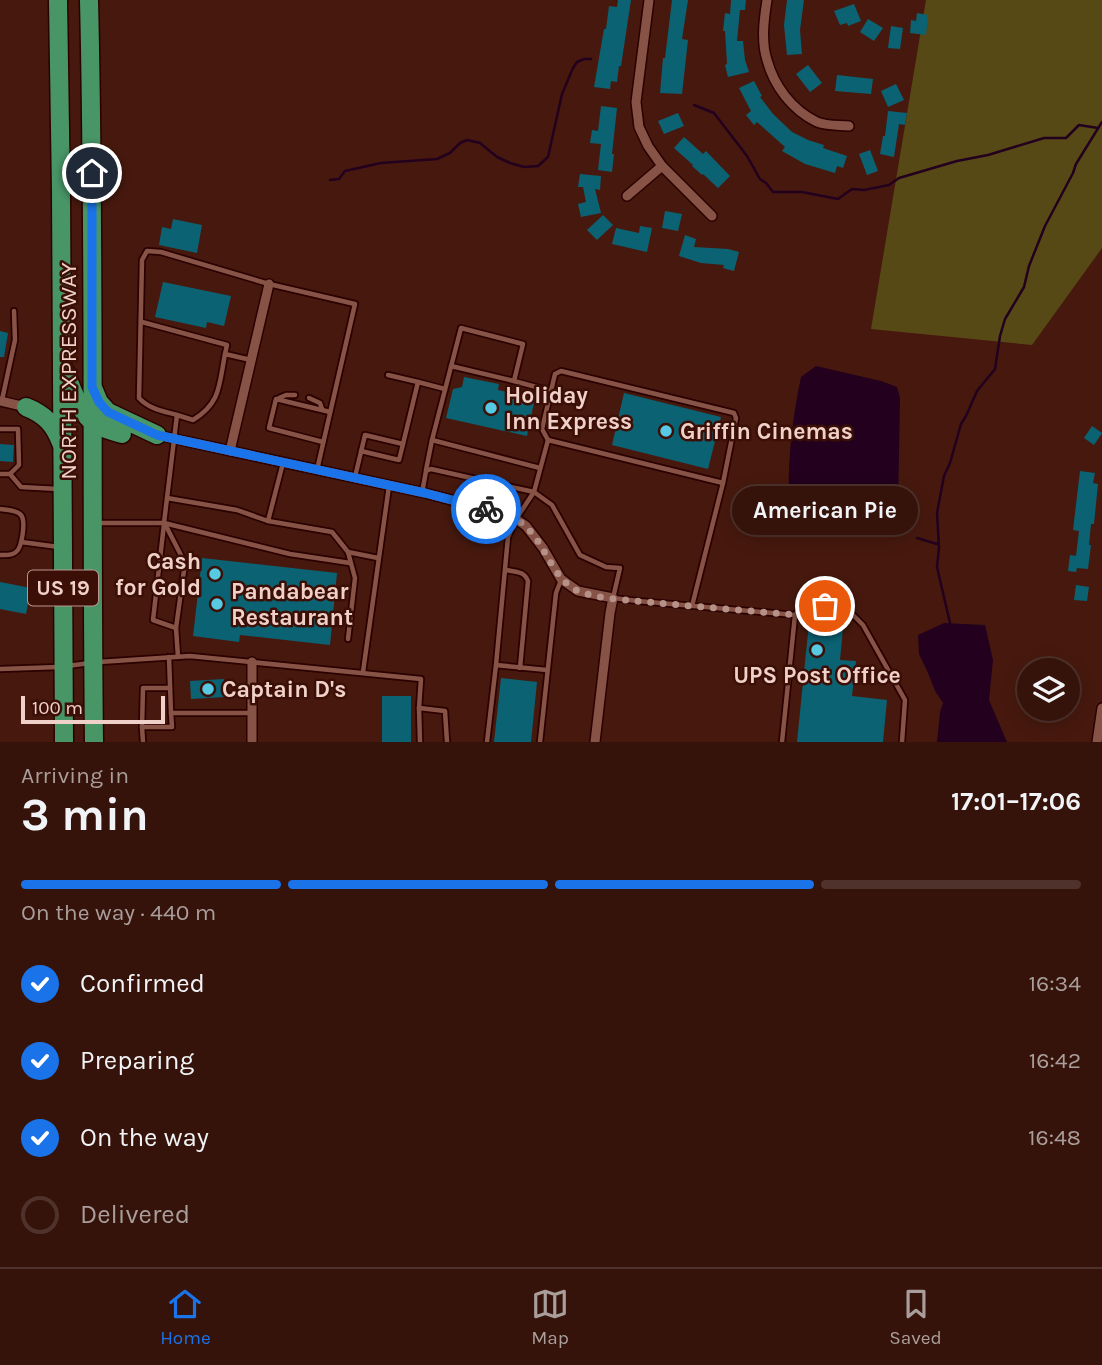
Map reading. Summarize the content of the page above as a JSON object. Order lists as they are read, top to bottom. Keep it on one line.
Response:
{"streets":{"highway":["NORTH EXPRESSWAY","US 19"]},"places":["Holiday Inn Express","Griffin Cinemas","Cash for Gold","Pandabear Restaurant","American Pie","UPS Post Office","Captain D's"],"scale_bar":"100 m","page":{"bubble":"American Pie","scale":"100 m","heading":["3 min","Arriving in","17:01–17:06"],"bar":"On the way · 440 m","list":[["Confirmed","16:34"],["Preparing","16:42"],["On the way","16:48"],"Delivered"],"tabs":["Home","Map","Saved"]}}
